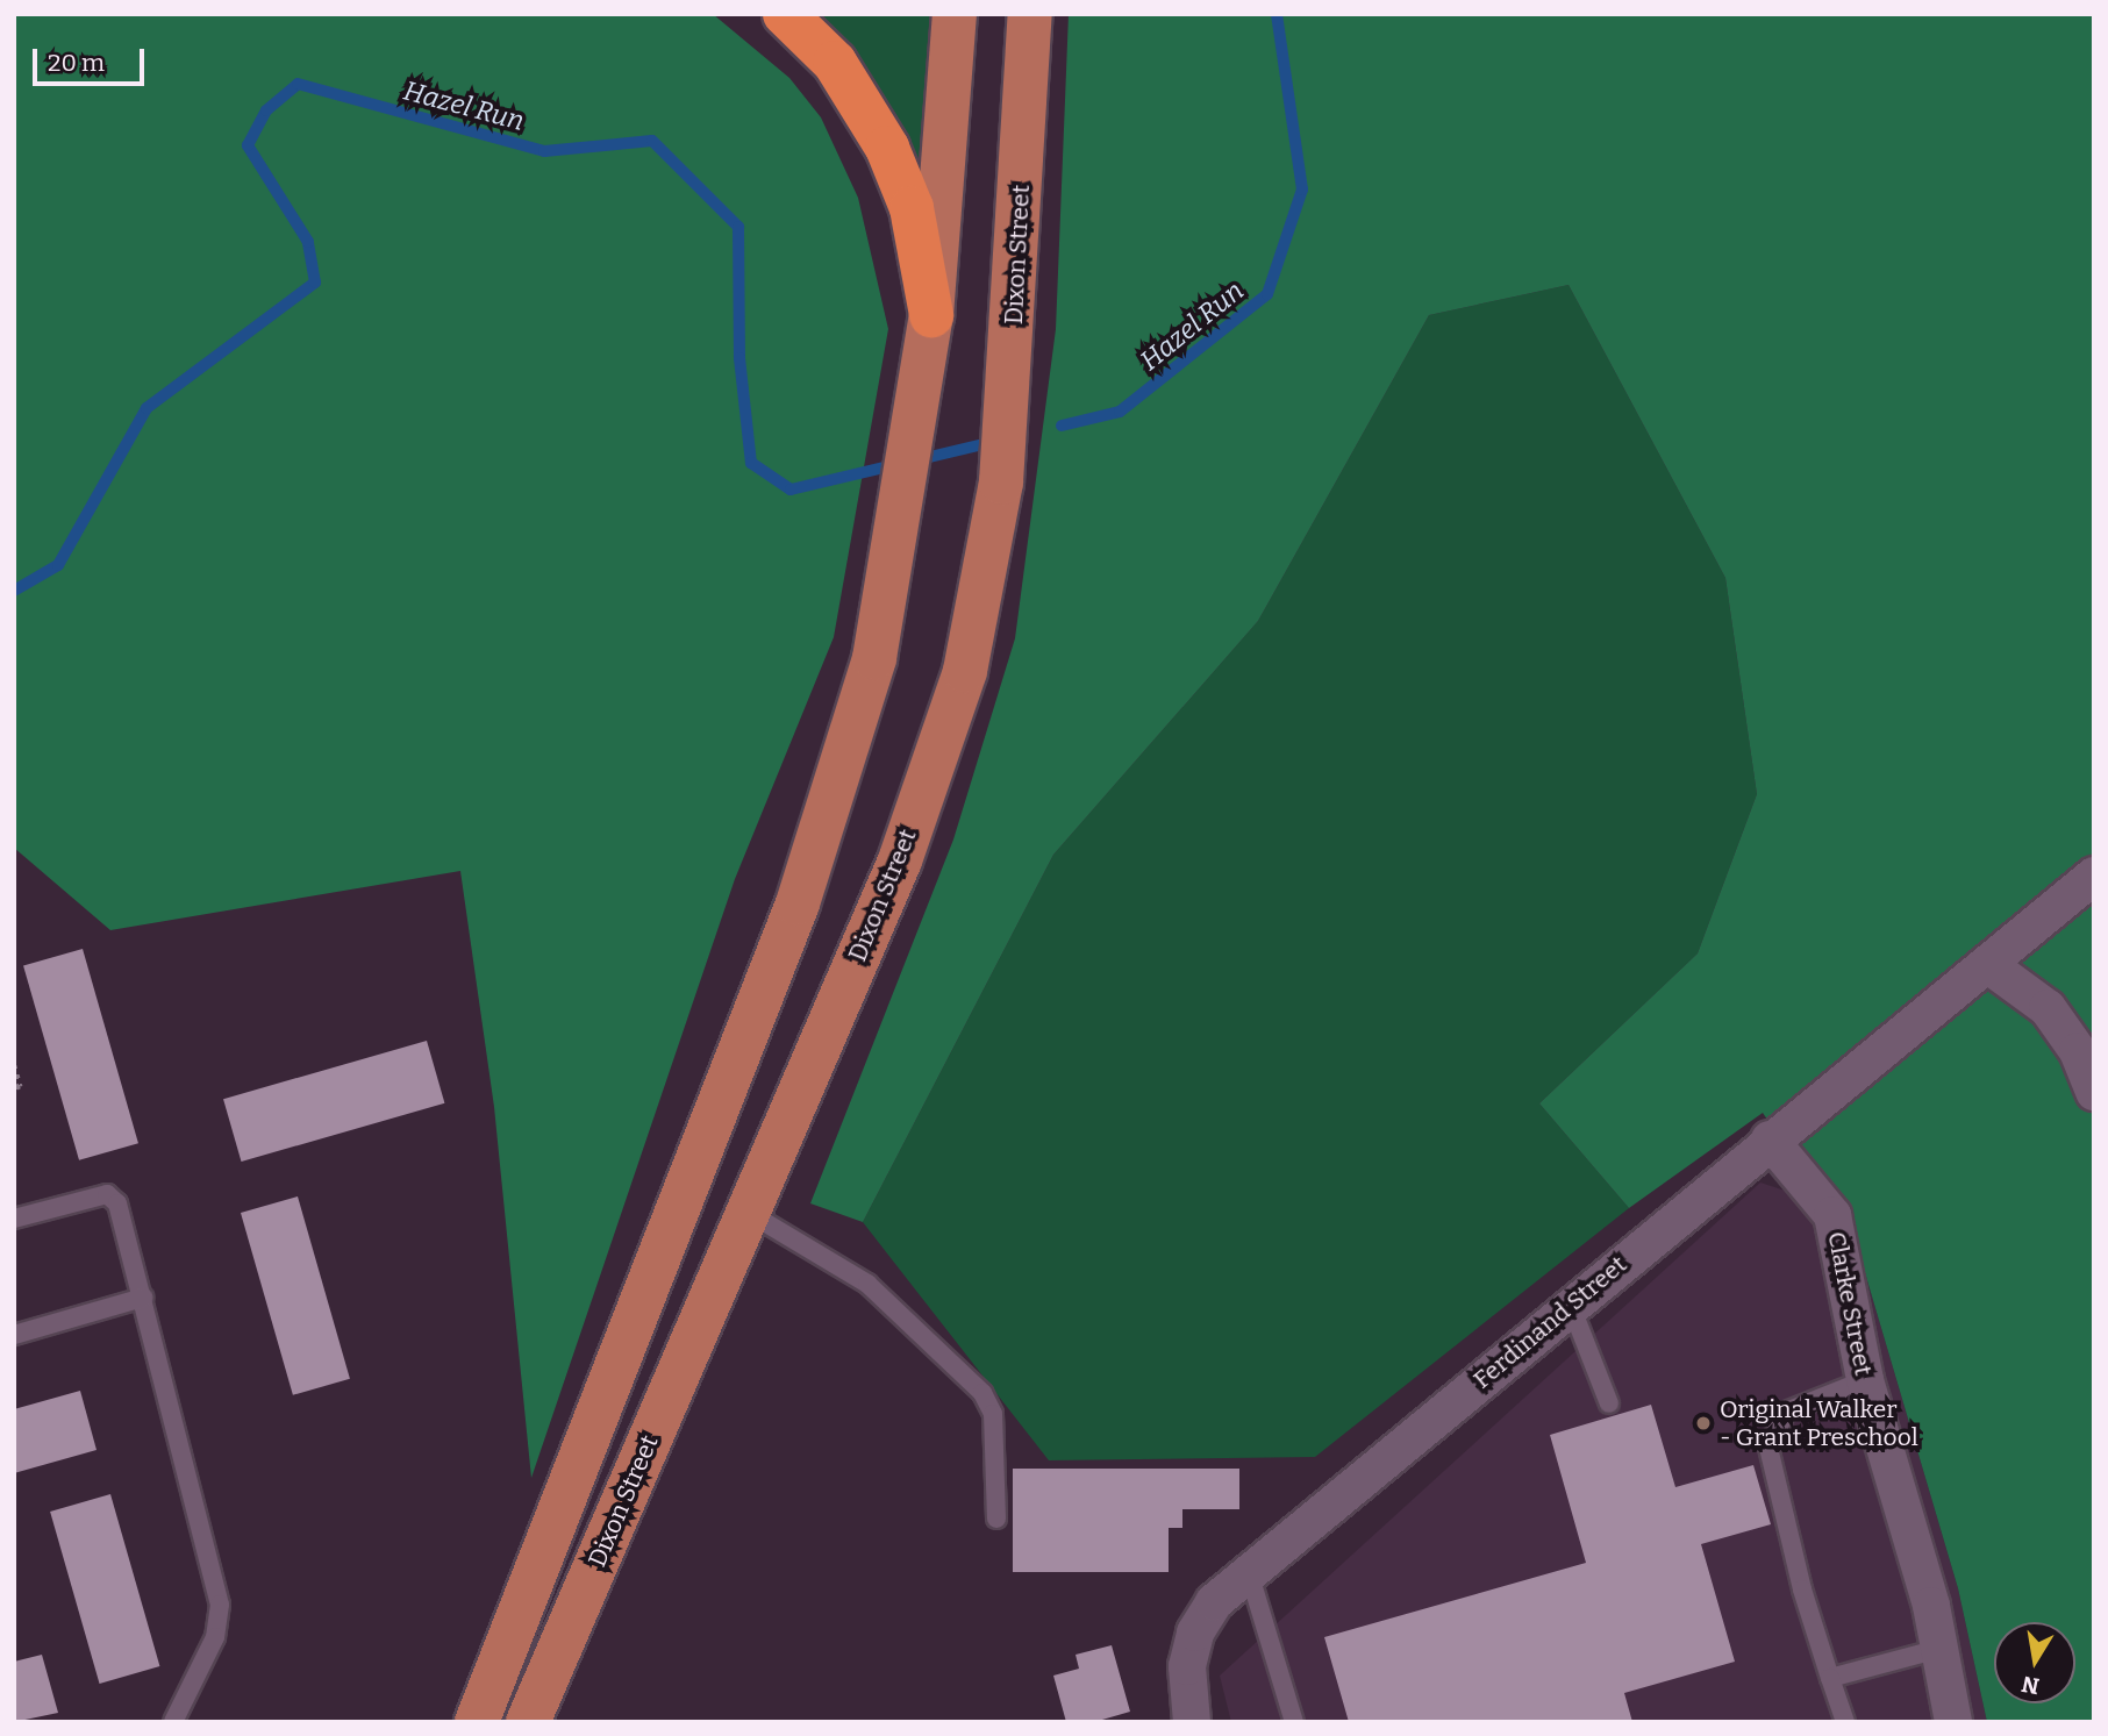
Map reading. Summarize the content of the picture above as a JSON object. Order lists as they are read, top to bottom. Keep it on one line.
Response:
{"streets":{"main road":["Dixon Street"],"street":["Clarke Street","Ferdinand Street"]},"crossings":[["Clarke Street","Ferdinand Street"]],"water":["Hazel Run"],"places":["Original Walker - Grant Preschool"],"scale_bar":"20 m","north":"bottom"}
